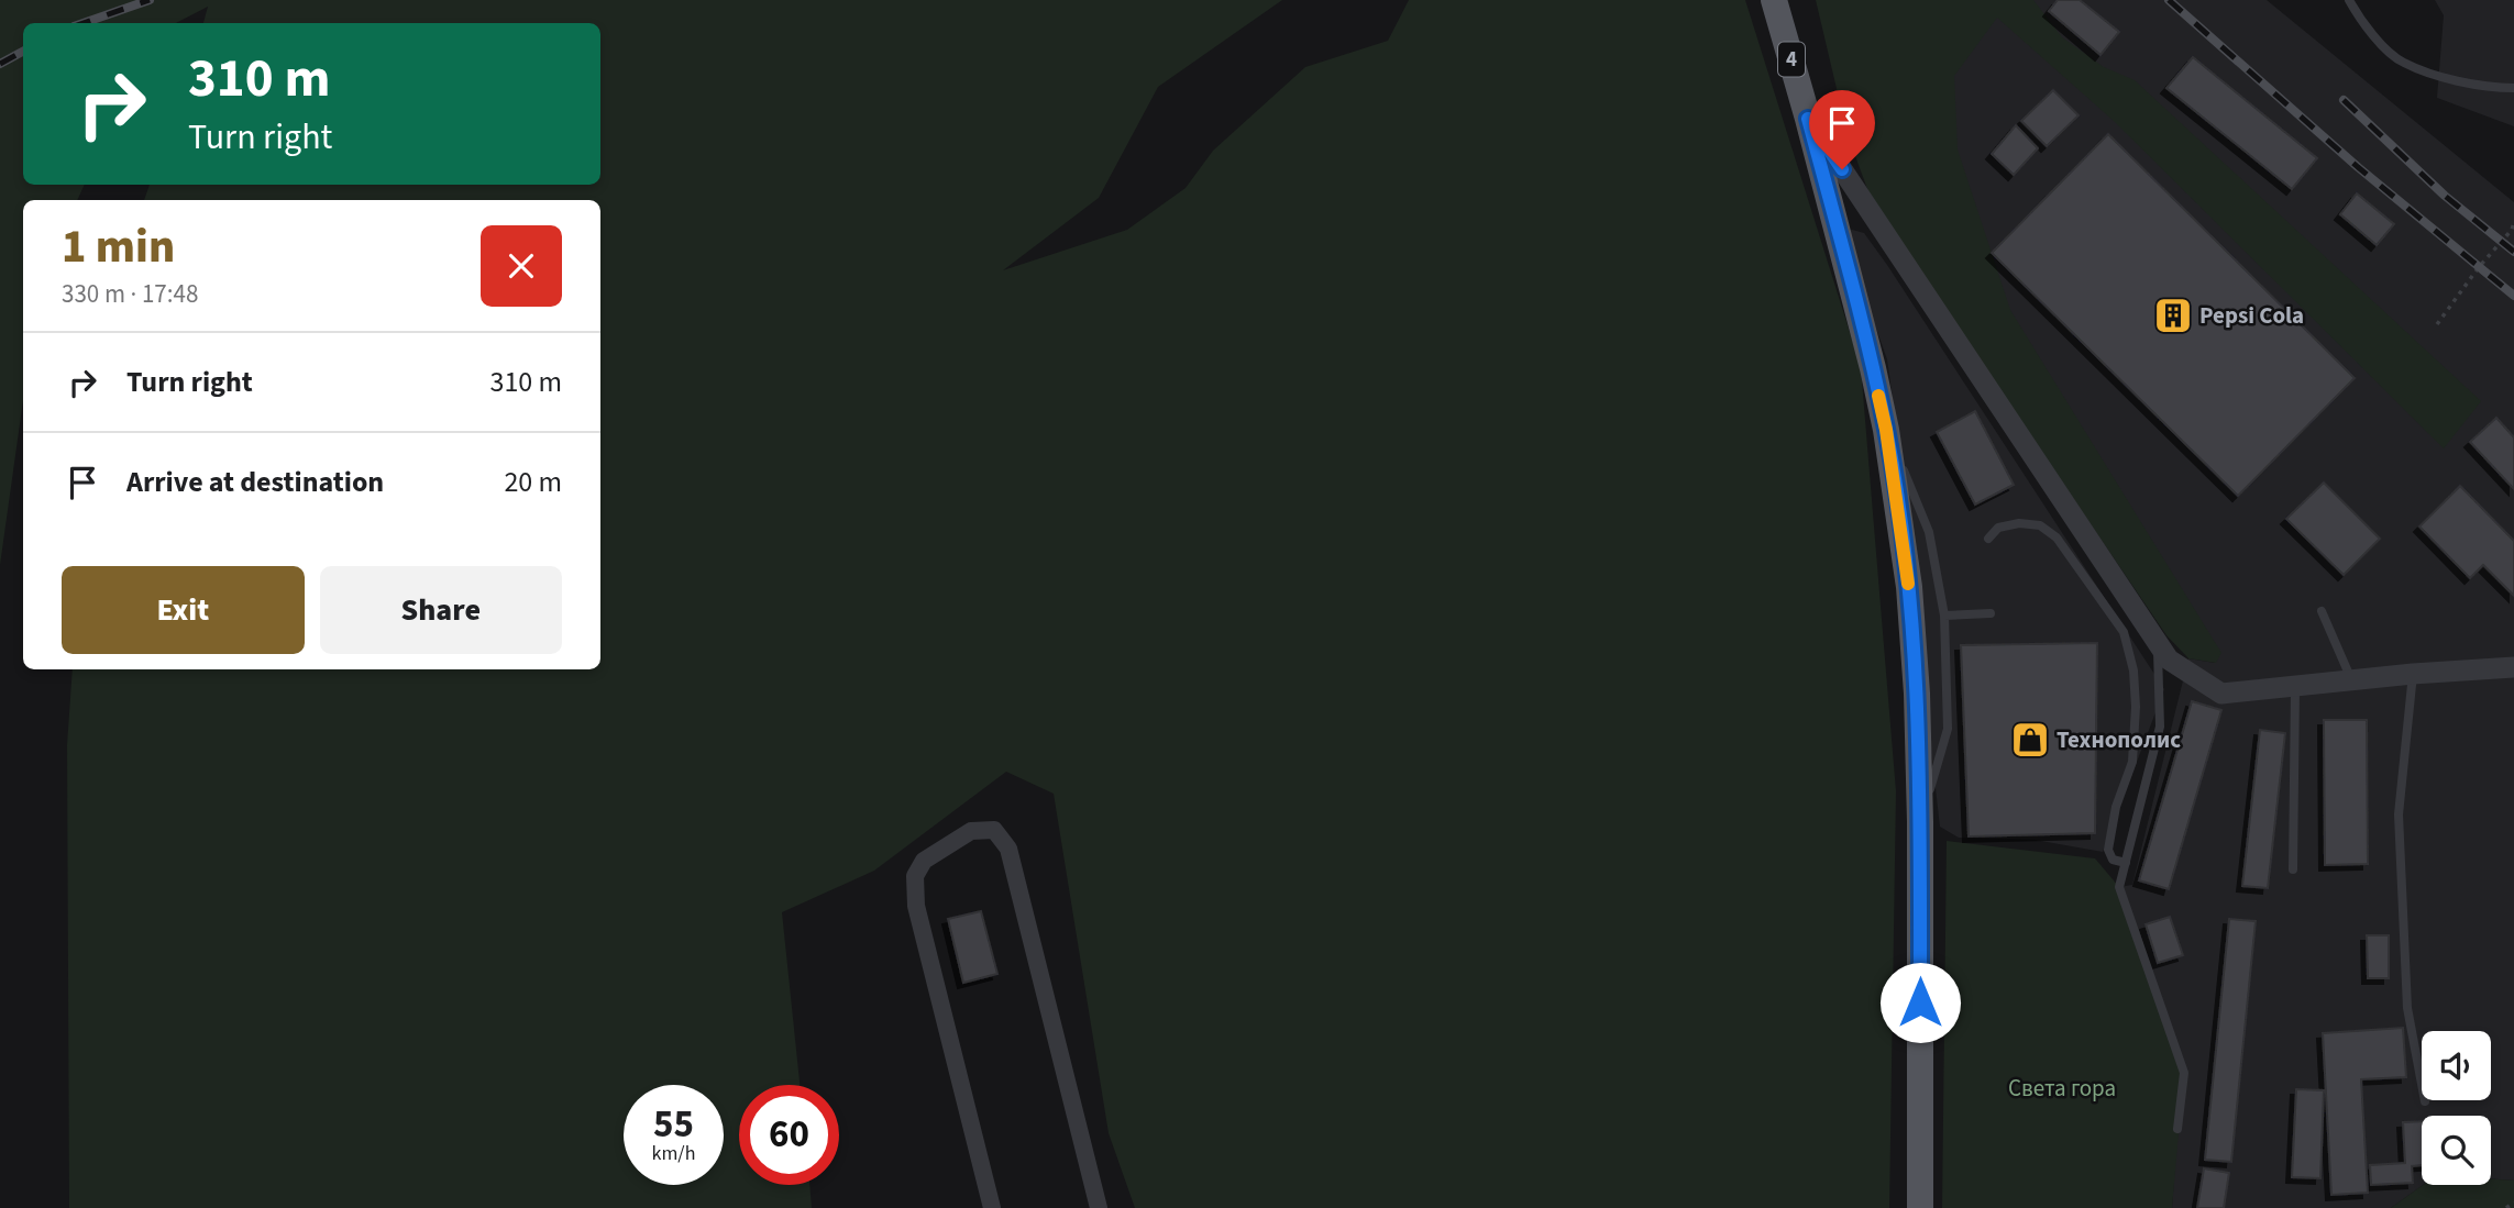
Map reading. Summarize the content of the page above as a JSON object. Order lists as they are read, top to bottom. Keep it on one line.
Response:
{"streets":{"main road":["4"]},"parks":["Света гора"],"places":{"building":["Pepsi Cola"],"shop":["Технополис"]},"page":{"turn":["310 m","Turn right"],"heading":["1 min","330 m · 17:48"],"list":[{"name":"Turn right","value":"310 m"},{"name":"Arrive at destination","value":"20 m"}],"buttons":["Exit","Share"],"speed":"55 km/h","limit":"60"}}
